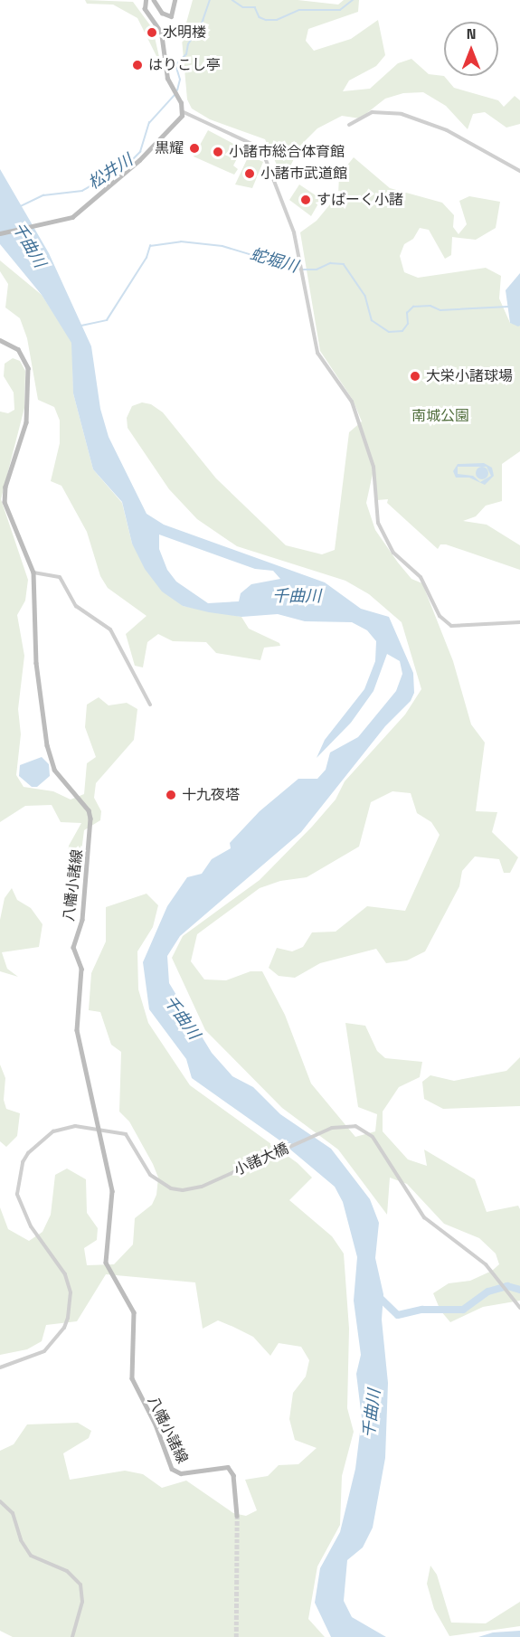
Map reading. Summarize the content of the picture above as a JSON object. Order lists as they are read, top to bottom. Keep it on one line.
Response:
{"streets":{"main road":["八幡小諸線"],"street":["小諸大橋"]},"crossings":[["八幡小諸線","小諸大橋"]],"water":["松井川","千曲川","蛇堀川"],"parks":["南城公園"],"places":["水明楼","はりこし亭","黒耀","小諸市総合体育館","小諸市武道館","すぱーく小諸","大栄小諸球場","十九夜塔"],"north":"top"}
